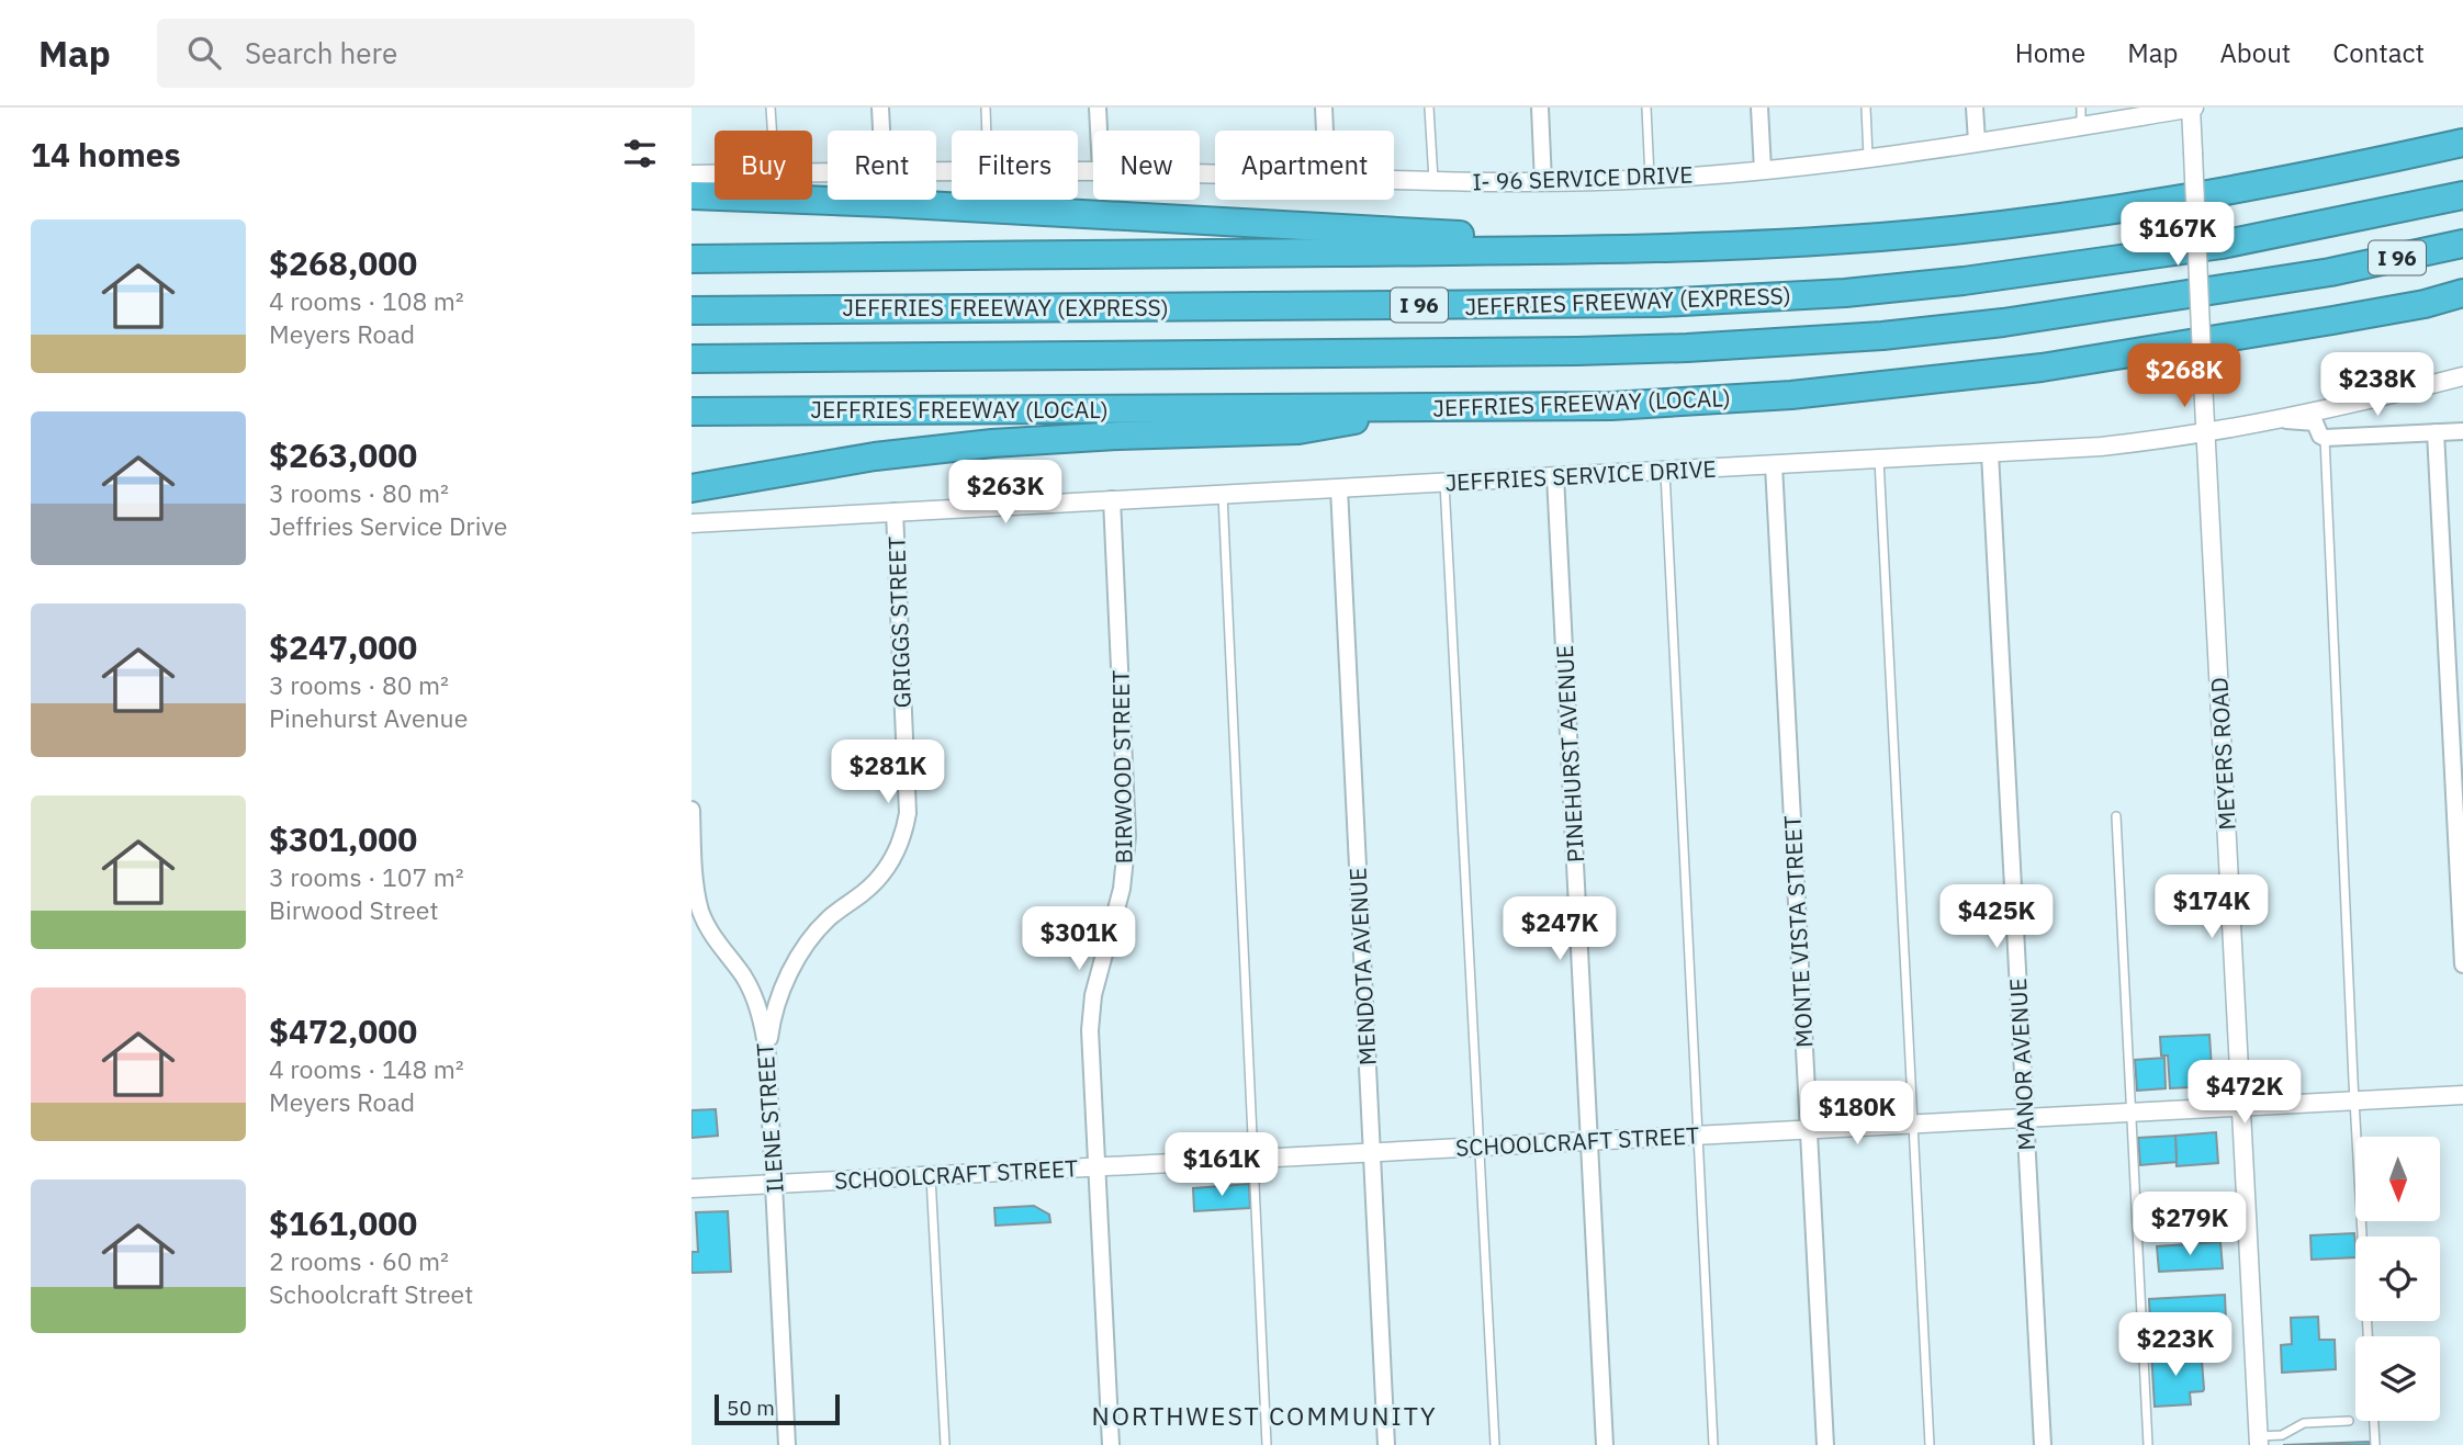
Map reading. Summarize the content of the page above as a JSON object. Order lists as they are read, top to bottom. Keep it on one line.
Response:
{"streets":{"highway":["I 96","JEFFRIES FREEWAY (EXPRESS)","JEFFRIES FREEWAY (LOCAL)"],"street":["I- 96 SERVICE DRIVE","JEFFRIES SERVICE DRIVE","GRIGGS STREET","PINEHURST AVENUE","MEYERS ROAD","BIRWOOD STREET","MONTE VISTA STREET","MENDOTA AVENUE","MANOR AVENUE","ILENE STREET","SCHOOLCRAFT STREET"]},"crossings":[["I- 96 SERVICE DRIVE","MEYERS ROAD"],["JEFFRIES SERVICE DRIVE","GRIGGS STREET"],["JEFFRIES SERVICE DRIVE","PINEHURST AVENUE"],["JEFFRIES SERVICE DRIVE","MEYERS ROAD"],["JEFFRIES SERVICE DRIVE","BIRWOOD STREET"],["JEFFRIES SERVICE DRIVE","MONTE VISTA STREET"],["JEFFRIES SERVICE DRIVE","MENDOTA AVENUE"],["JEFFRIES SERVICE DRIVE","MANOR AVENUE"],["GRIGGS STREET","ILENE STREET"],["PINEHURST AVENUE","SCHOOLCRAFT STREET"],["MEYERS ROAD","SCHOOLCRAFT STREET"],["BIRWOOD STREET","SCHOOLCRAFT STREET"],["MONTE VISTA STREET","SCHOOLCRAFT STREET"],["MENDOTA AVENUE","SCHOOLCRAFT STREET"],["MANOR AVENUE","SCHOOLCRAFT STREET"],["ILENE STREET","SCHOOLCRAFT STREET"]],"districts":["NORTHWEST COMMUNITY"],"scale_bar":"50 m","north":"bottom","page":{"header":"Map","search":"Search here","nav":["Home","Map","About","Contact"],"heading":"14 homes","chip":["Buy","Rent","Filters","New","Apartment"],"list":[{"name":"$268,000","note":"4 rooms · 108 m² · Meyers Road"},{"name":"$263,000","note":"3 rooms · 80 m² · Jeffries Service Drive"},{"name":"$247,000","note":"3 rooms · 80 m² · Pinehurst Avenue"},{"name":"$301,000","note":"3 rooms · 107 m² · Birwood Street"},{"name":"$472,000","note":"4 rooms · 148 m² · Meyers Road"},{"name":"$161,000","note":"2 rooms · 60 m² · Schoolcraft Street"}],"price":["$167K","$268K","$238K","$263K","$281K","$174K","$425K","$247K","$301K","$472K","$180K","$161K","$279K","$223K"],"scale":"50 m"}}
